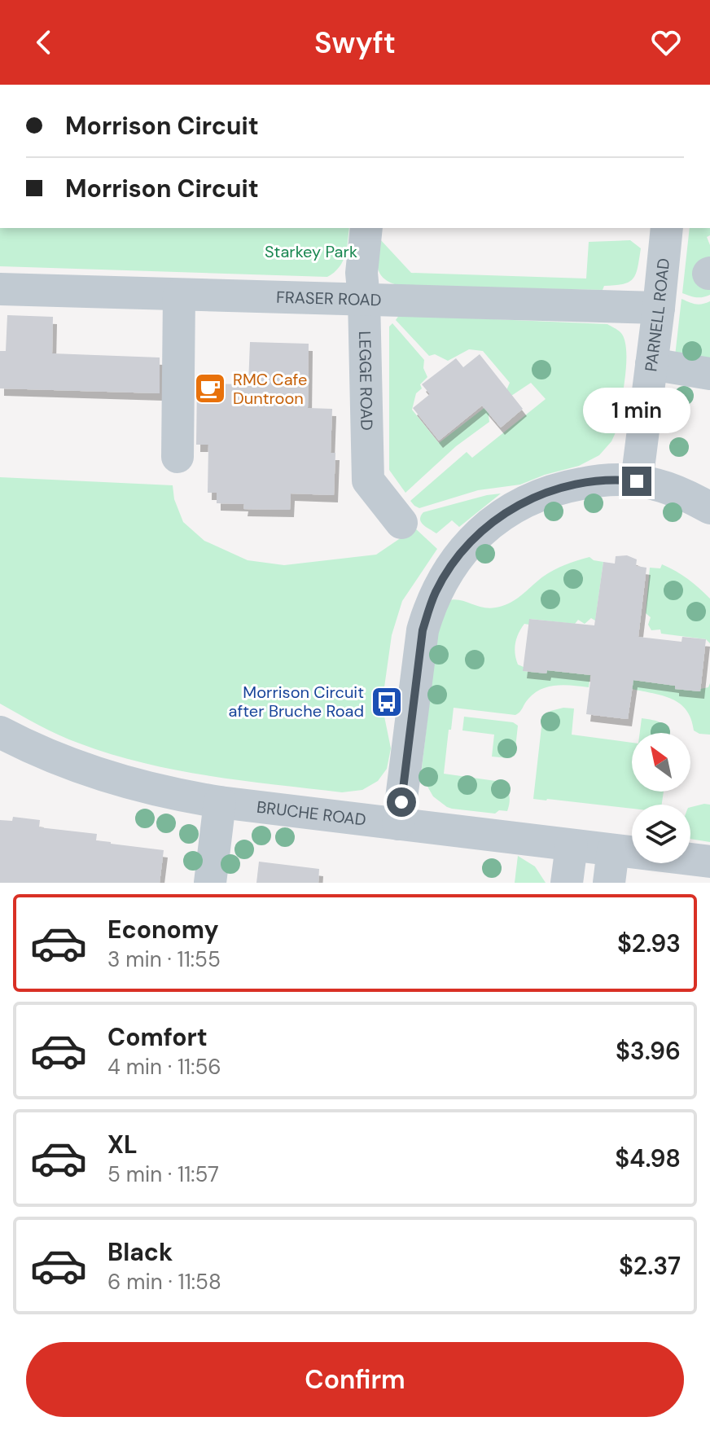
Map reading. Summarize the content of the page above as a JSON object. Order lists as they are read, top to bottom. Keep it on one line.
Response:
{"streets":{"street":["FRASER ROAD","PARNELL ROAD","LEGGE ROAD","BRUCHE ROAD"]},"crossings":[["FRASER ROAD","PARNELL ROAD"],["FRASER ROAD","LEGGE ROAD"]],"parks":["Starkey Park"],"places":{"cafe":["RMC Cafe Duntroon"],"bus stop":["Morrison Circuit after Bruche Road"]},"north":"top left","page":{"header":"Swyft","banner":["Morrison Circuit","Morrison Circuit"],"bubble":"1 min","list":[{"name":"Economy","note":"3 min · 11:55","value":"$2.93"},{"name":"Comfort","note":"4 min · 11:56","value":"$3.96"},{"name":"XL","note":"5 min · 11:57","value":"$4.98"},{"name":"Black","note":"6 min · 11:58","value":"$2.37"}],"buttons":"Confirm"}}
